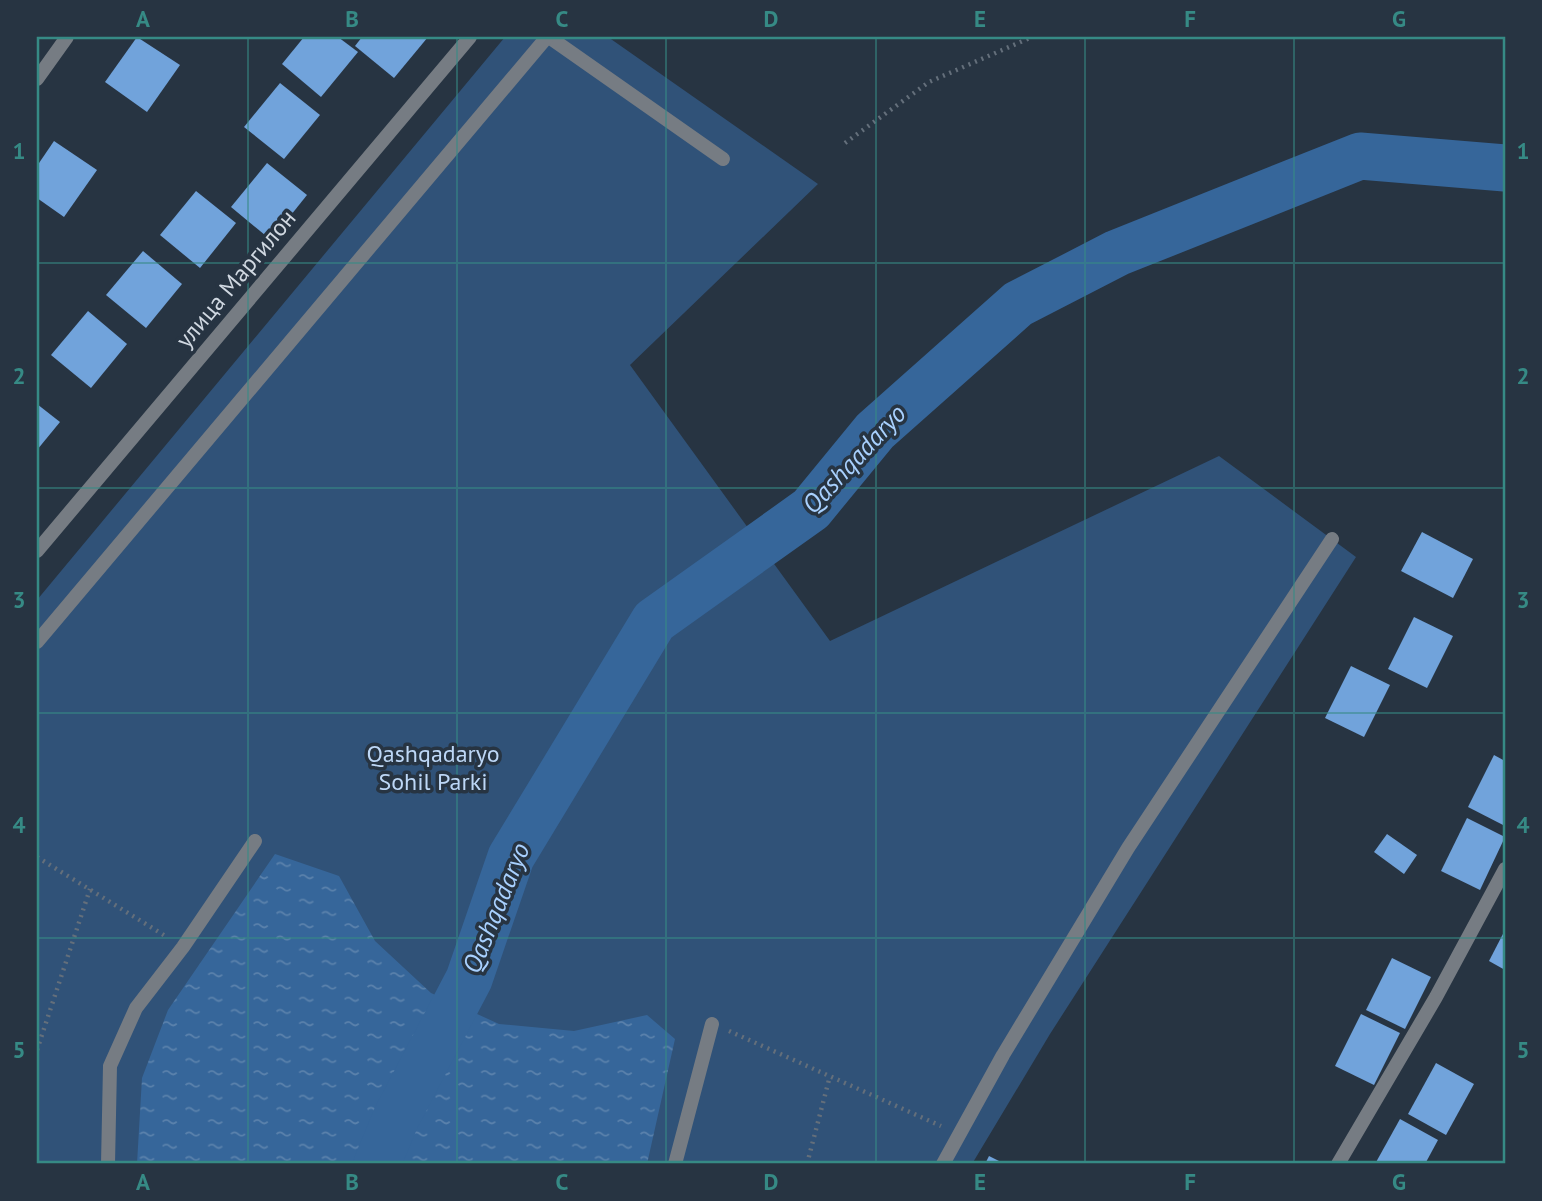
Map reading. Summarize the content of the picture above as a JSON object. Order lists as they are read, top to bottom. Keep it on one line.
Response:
{"streets":{"street":["улица Маргилон"]},"water":["Qashqadaryo"],"parks":["Qashqadaryo Sohil Parki"],"grid":{"columns":["A","B","C","D","E","F","G"],"rows":["1","2","3","4","5"]}}
